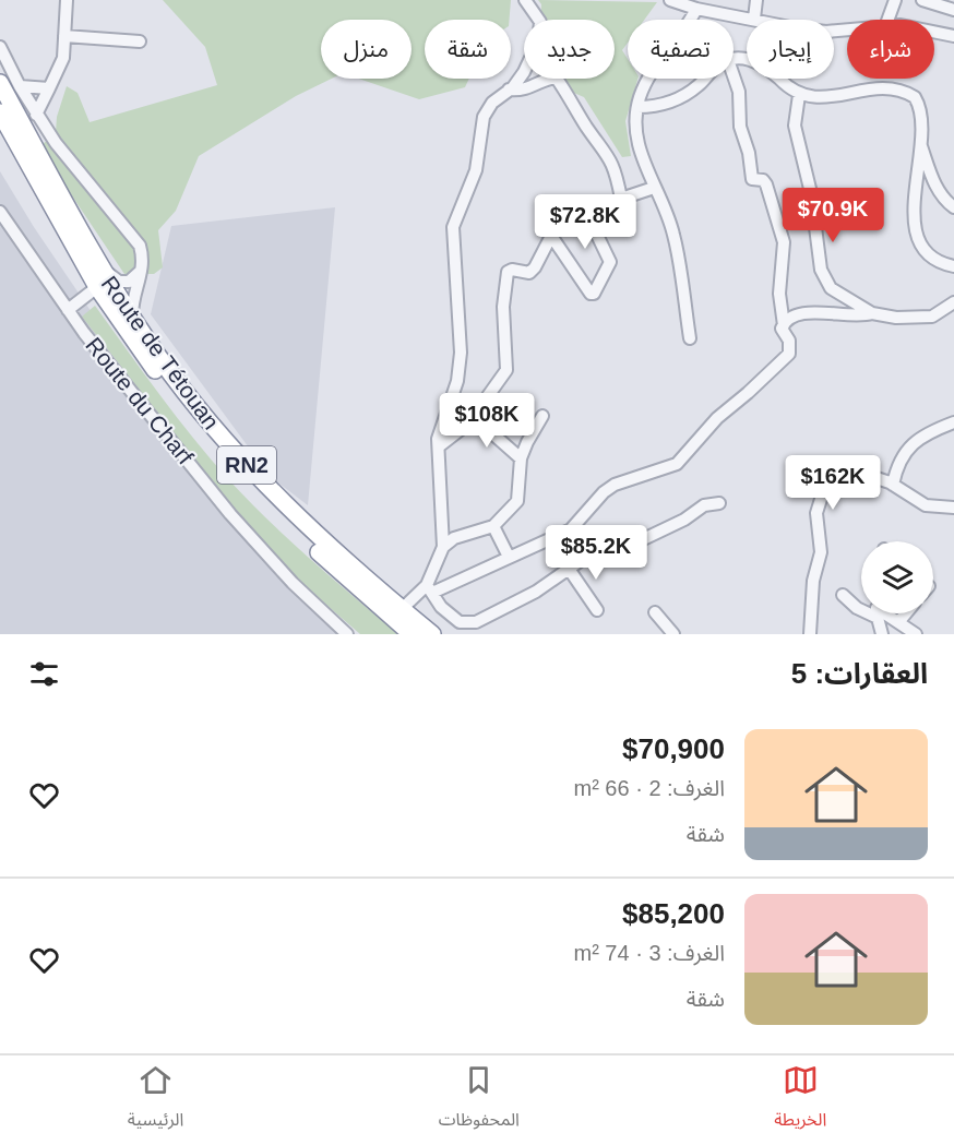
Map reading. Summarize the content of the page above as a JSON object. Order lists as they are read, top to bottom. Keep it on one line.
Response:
{"streets":{"highway":["Route de Tétouan","RN2"],"street":["Route du Charf"]},"page":{"chip":["شراء","إيجار","تصفية","جديد","شقة","منزل"],"price":["$70.9K","$72.8K","$108K","$162K","$85.2K"],"heading":"العقارات: 5","list":[{"name":"$70,900","note":"الغرف: 2 · 66 m² · شقة"},{"name":"$85,200","note":"الغرف: 3 · 74 m² · شقة"}],"tabs":["الخريطة","المحفوظات","الرئيسية"]}}
